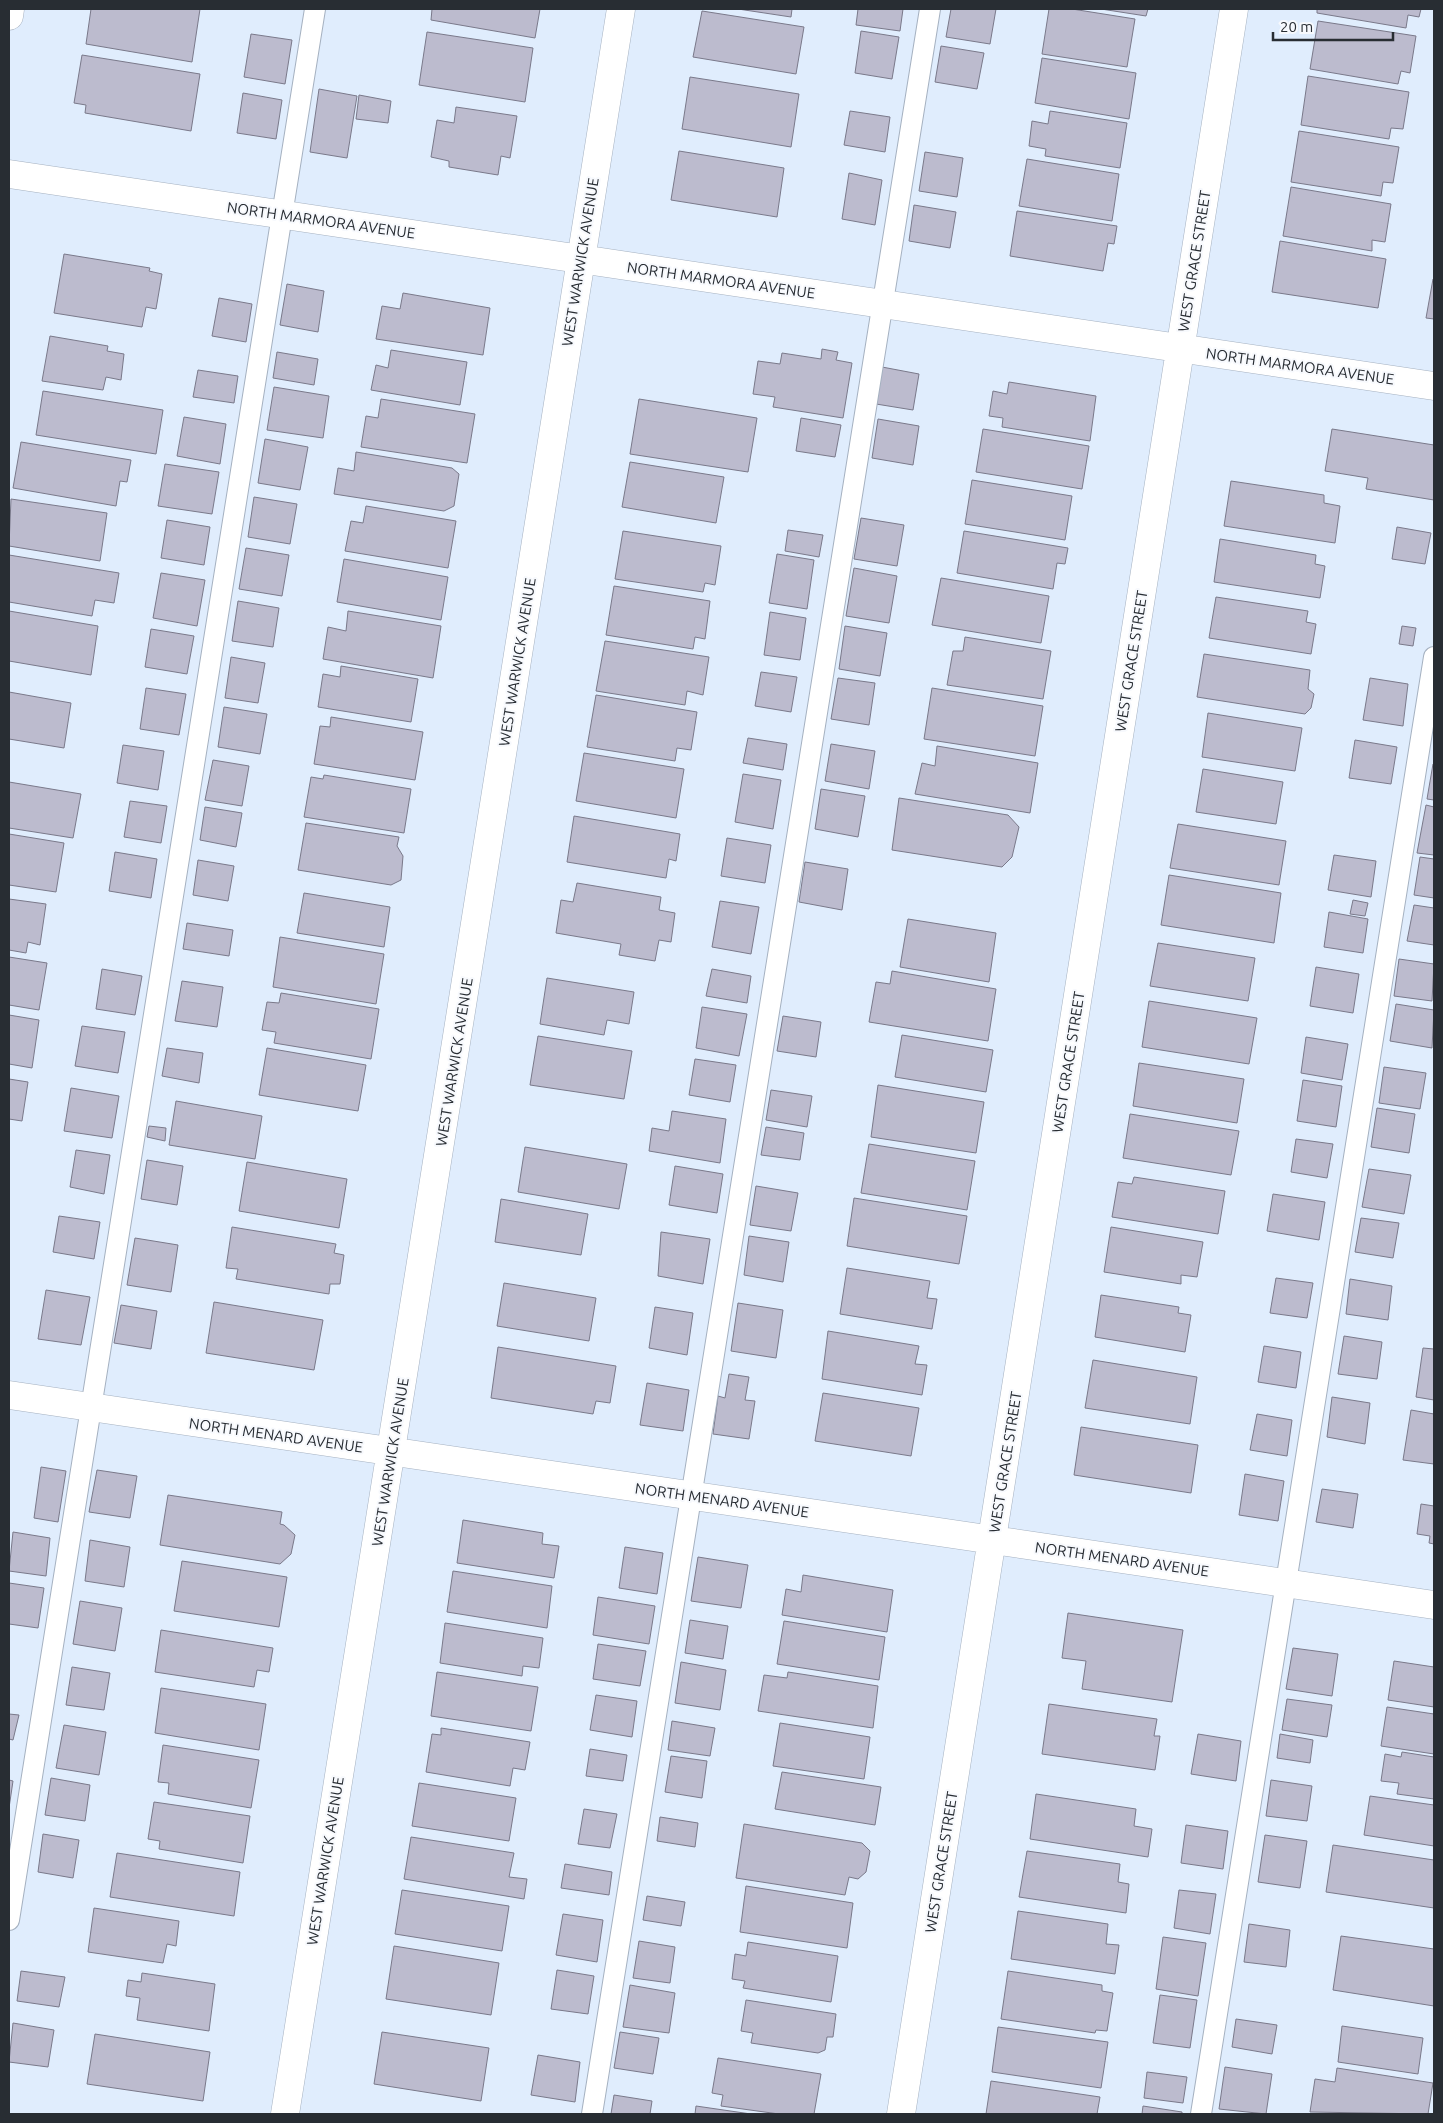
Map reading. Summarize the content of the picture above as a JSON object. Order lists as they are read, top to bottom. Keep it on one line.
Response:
{"streets":{"street":["NORTH MARMORA AVENUE","WEST GRACE STREET","WEST WARWICK AVENUE","NORTH MENARD AVENUE"]},"crossings":[["NORTH MARMORA AVENUE","WEST GRACE STREET"],["NORTH MARMORA AVENUE","WEST WARWICK AVENUE"],["WEST GRACE STREET","NORTH MENARD AVENUE"],["WEST WARWICK AVENUE","NORTH MENARD AVENUE"]],"scale_bar":"20 m"}
